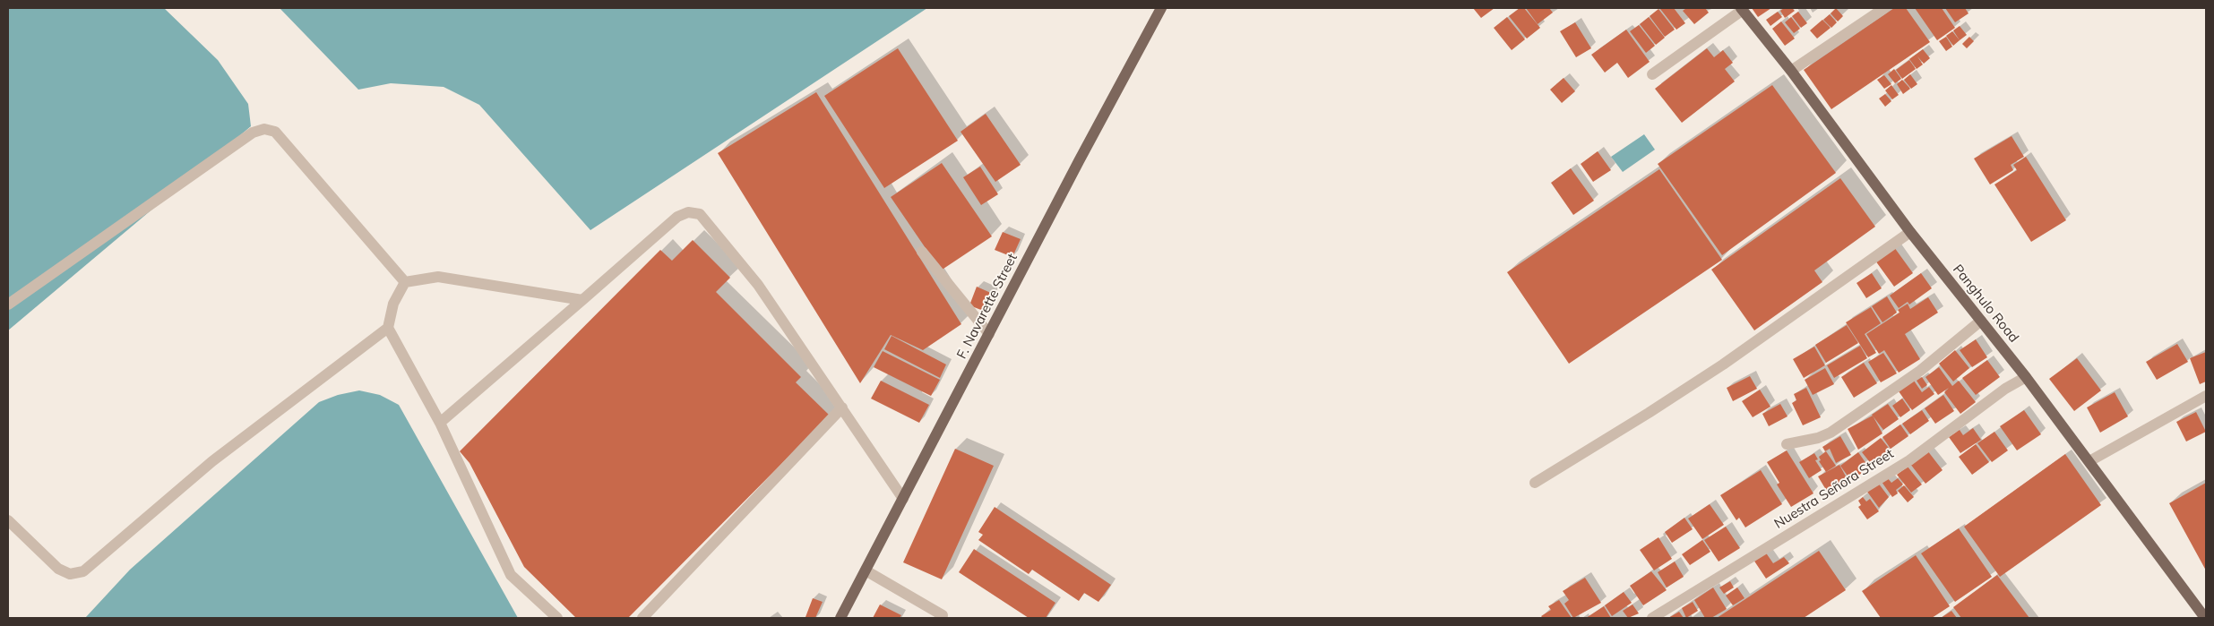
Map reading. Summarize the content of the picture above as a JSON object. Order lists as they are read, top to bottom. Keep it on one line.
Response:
{"streets":{"main road":["Panghulo Road","F. Navarette Street"],"street":["Nuestra Señora Street"]},"crossings":[["Panghulo Road","Nuestra Señora Street"]]}
